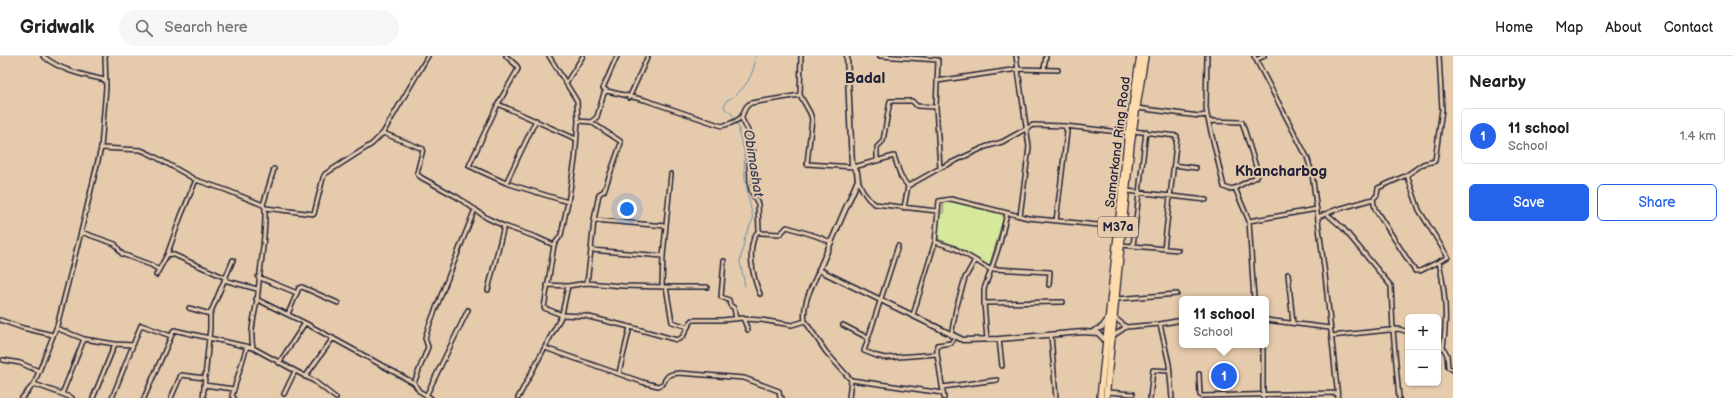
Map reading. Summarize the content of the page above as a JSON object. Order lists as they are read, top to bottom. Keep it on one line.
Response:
{"streets":{"highway":["Samarkand Ring Road","M37a"]},"districts":["Badal","Khancharbog"],"water":["Obimashat"],"page":{"header":"Gridwalk","search":"Search here","nav":["Home","Map","About","Contact"],"heading":"Nearby","list":[{"mark":"1","name":"11 school","note":"School","value":"1.4 km"}],"buttons":["Save","Share"],"popup":["11 school","School"],"map_buttons":["+","−"],"pins":"1"}}
